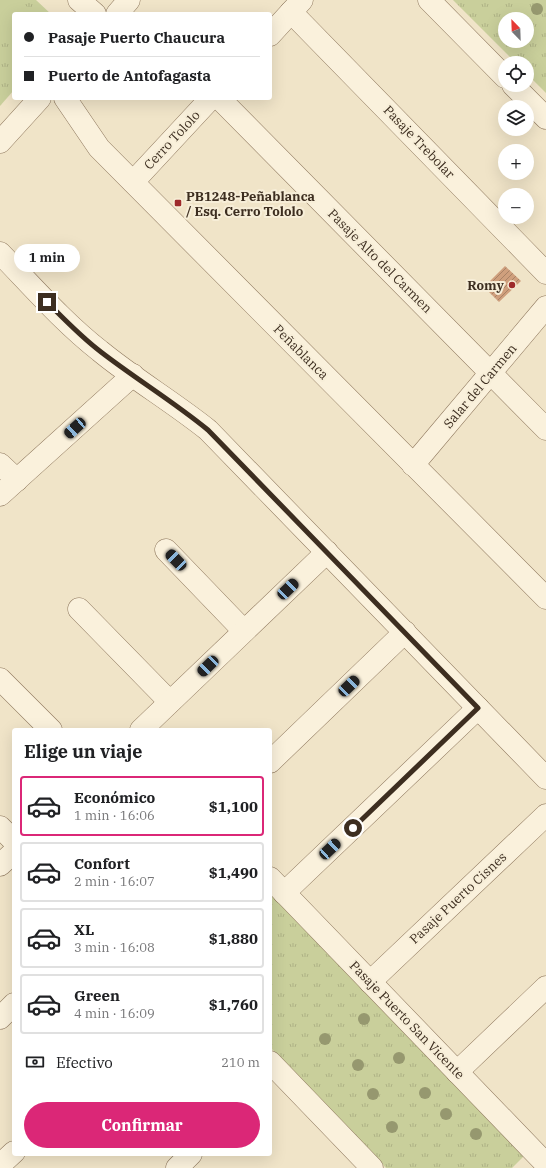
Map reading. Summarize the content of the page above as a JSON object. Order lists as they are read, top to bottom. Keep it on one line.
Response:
{"streets":{"street":["Cerro Tololo","Pasaje Trebolar","Pasaje Alto del Carmen","Peñablanca","Salar del Carmen","Pasaje Puerto Cisnes","Pasaje Puerto San Vicente"]},"crossings":[["Cerro Tololo","Peñablanca"],["Pasaje Alto del Carmen","Salar del Carmen"],["Peñablanca","Salar del Carmen"],["Pasaje Puerto Cisnes","Pasaje Puerto San Vicente"]],"places":{"transit":["PB1248-Peñablanca / Esq. Cerro Tololo"],"other":["Romy"]},"north":"top left","page":{"map_buttons":["+","−"],"banner":["Pasaje Puerto Chaucura","Puerto de Antofagasta"],"bubble":"1 min","heading":"Elige un viaje","list":[{"name":"Económico","note":"1 min · 16:06","value":"$1,100"},{"name":"Confort","note":"2 min · 16:07","value":"$1,490"},{"name":"XL","note":"3 min · 16:08","value":"$1,880"},{"name":"Green","note":"4 min · 16:09","value":"$1,760"}],"pay":["Efectivo","210 m"],"buttons":"Confirmar"}}
